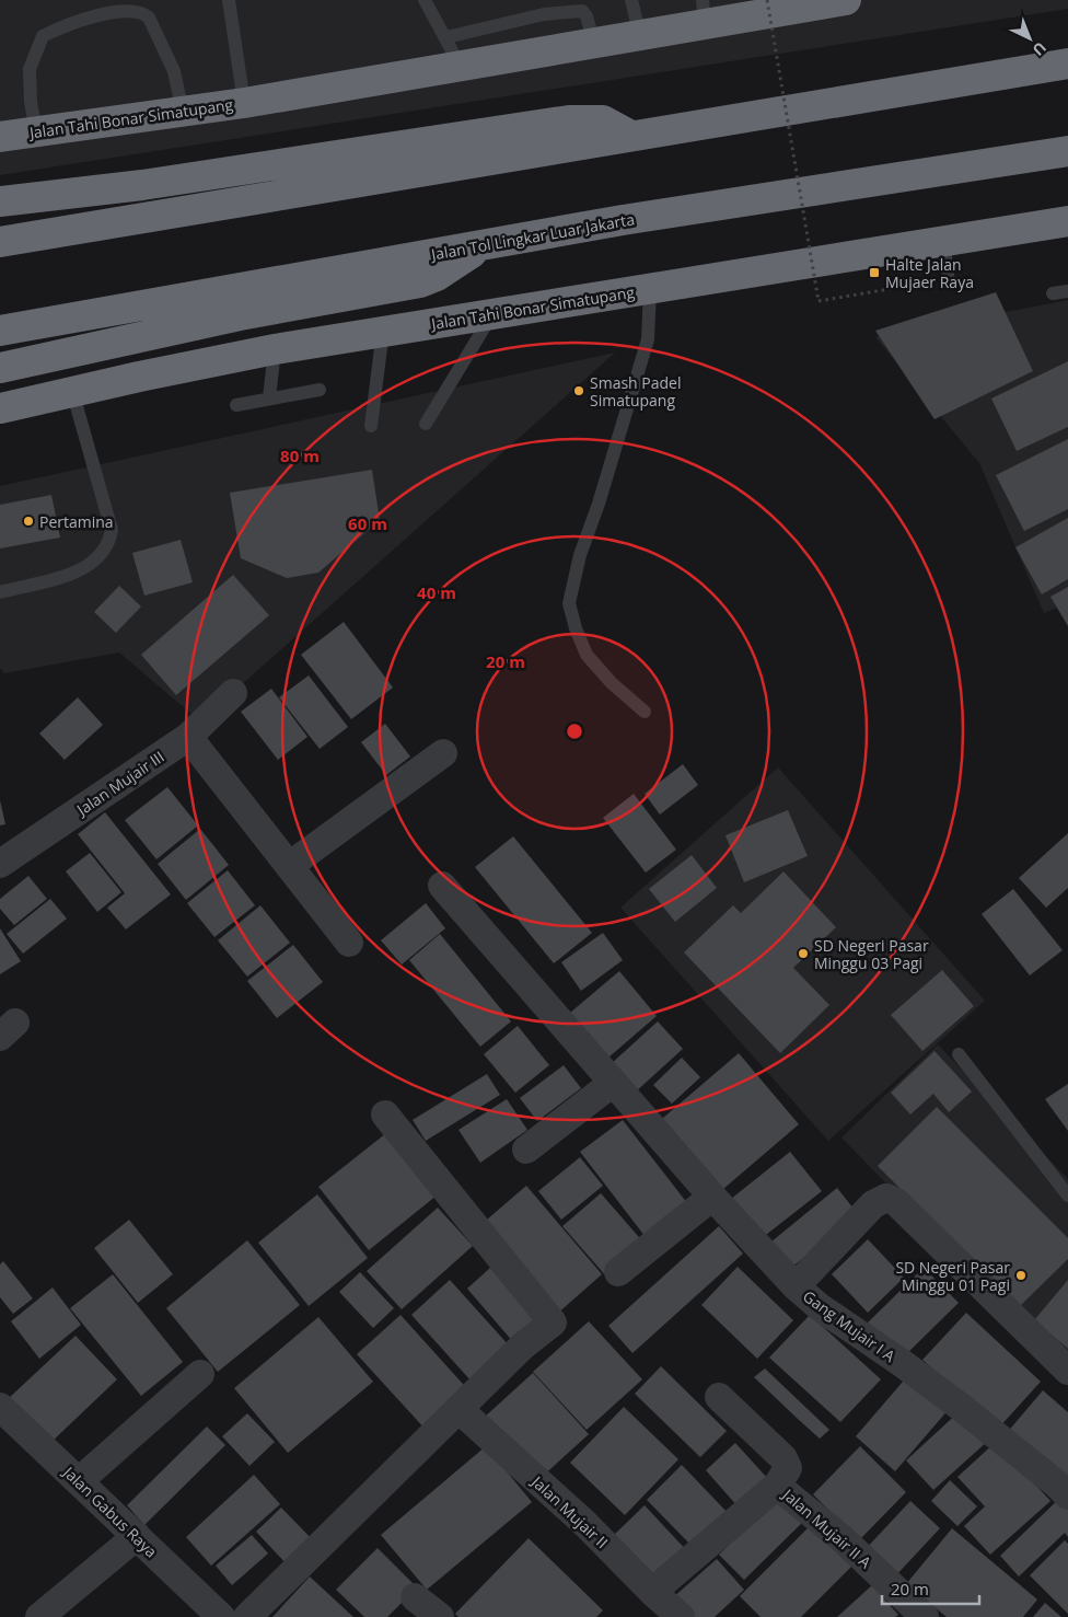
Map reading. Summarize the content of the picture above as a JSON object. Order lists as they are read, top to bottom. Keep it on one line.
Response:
{"streets":{"highway":["Jalan Tahi Bonar Simatupang","Jalan Tol Lingkar Luar Jakarta"],"street":["Jalan Mujair III","Gang Mujair I A","Jalan Gabus Raya","Jalan Mujair II","Jalan Mujair II A"]},"places":{"transit":["Halte Jalan Mujaer Raya"],"other":["Smash Padel Simatupang","Pertamina","SD Negeri Pasar Minggu 03 Pagi","SD Negeri Pasar Minggu 01 Pagi"]},"scale_bar":"20 m","north":"bottom right","rings":["80 m","60 m","40 m","20 m"]}
